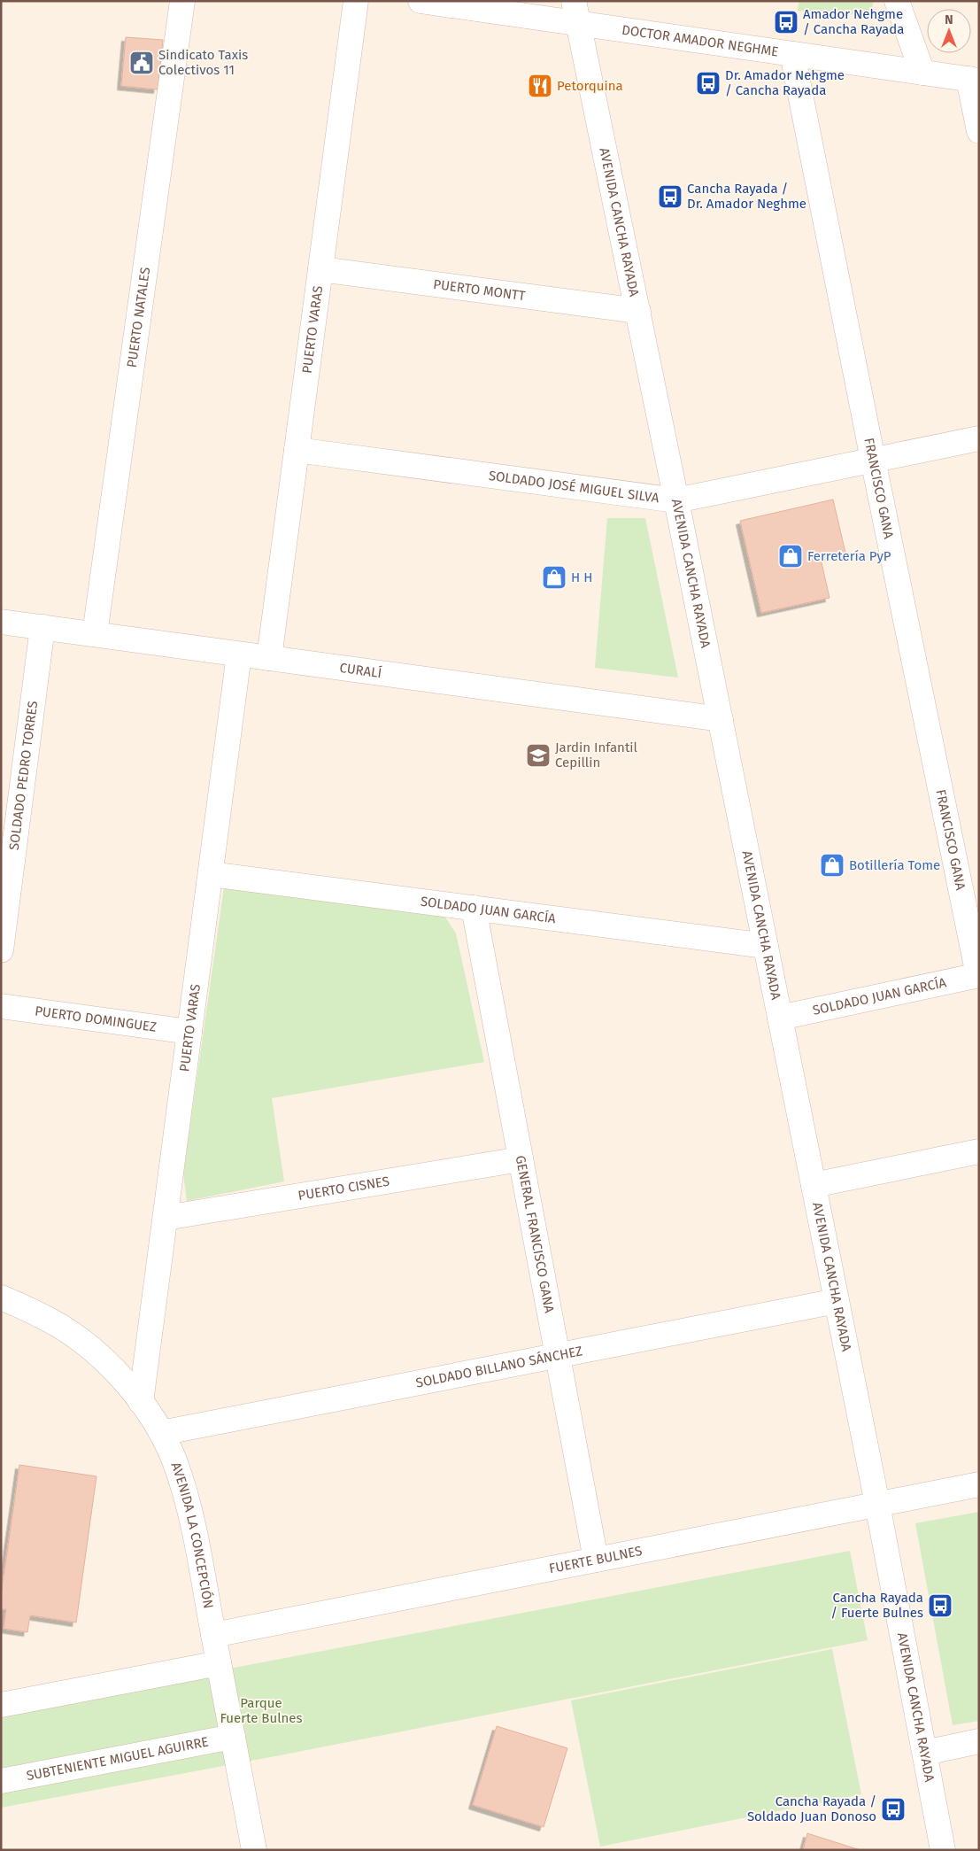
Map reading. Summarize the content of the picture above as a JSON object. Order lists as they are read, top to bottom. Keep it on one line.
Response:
{"streets":{"street":["DOCTOR AMADOR NEGHME","AVENIDA CANCHA RAYADA","PUERTO MONTT","PUERTO NATALES","PUERTO VARAS","SOLDADO JOSÉ MIGUEL SILVA","FRANCISCO GANA","CURALÍ","SOLDADO PEDRO TORRES","SOLDADO JUAN GARCÍA","PUERTO DOMINGUEZ","PUERTO CISNES","GENERAL FRANCISCO GANA","SOLDADO BILLANO SÁNCHEZ","AVENIDA LA CONCEPCIÓN","FUERTE BULNES","SUBTENIENTE MIGUEL AGUIRRE"]},"crossings":[["DOCTOR AMADOR NEGHME","AVENIDA CANCHA RAYADA"],["DOCTOR AMADOR NEGHME","FRANCISCO GANA"],["AVENIDA CANCHA RAYADA","PUERTO MONTT"],["AVENIDA CANCHA RAYADA","SOLDADO JOSÉ MIGUEL SILVA"],["AVENIDA CANCHA RAYADA","CURALÍ"],["AVENIDA CANCHA RAYADA","SOLDADO JUAN GARCÍA"],["AVENIDA CANCHA RAYADA","SOLDADO BILLANO SÁNCHEZ"],["AVENIDA CANCHA RAYADA","FUERTE BULNES"],["PUERTO MONTT","PUERTO VARAS"],["PUERTO NATALES","CURALÍ"],["PUERTO VARAS","SOLDADO JOSÉ MIGUEL SILVA"],["PUERTO VARAS","CURALÍ"],["PUERTO VARAS","SOLDADO JUAN GARCÍA"],["PUERTO VARAS","PUERTO DOMINGUEZ"],["PUERTO VARAS","PUERTO CISNES"],["PUERTO VARAS","AVENIDA LA CONCEPCIÓN"],["SOLDADO JOSÉ MIGUEL SILVA","FRANCISCO GANA"],["FRANCISCO GANA","SOLDADO JUAN GARCÍA"],["CURALÍ","SOLDADO PEDRO TORRES"],["SOLDADO JUAN GARCÍA","GENERAL FRANCISCO GANA"],["PUERTO CISNES","GENERAL FRANCISCO GANA"],["GENERAL FRANCISCO GANA","SOLDADO BILLANO SÁNCHEZ"],["GENERAL FRANCISCO GANA","FUERTE BULNES"],["SOLDADO BILLANO SÁNCHEZ","AVENIDA LA CONCEPCIÓN"],["AVENIDA LA CONCEPCIÓN","FUERTE BULNES"],["AVENIDA LA CONCEPCIÓN","SUBTENIENTE MIGUEL AGUIRRE"]],"parks":["Parque Fuerte Bulnes"],"places":{"bus stop":["Amador Nehgme / Cancha Rayada","Dr. Amador Nehgme / Cancha Rayada","Cancha Rayada / Dr. Amador Neghme","Cancha Rayada / Fuerte Bulnes","Cancha Rayada / Soldado Juan Donoso"],"public building":["Sindicato Taxis Colectivos 11"],"restaurant":["Petorquina"],"shop":["Ferretería PyP","H H","Botillería Tome"],"school or university":["Jardin Infantil Cepillin"]},"north":"top"}
